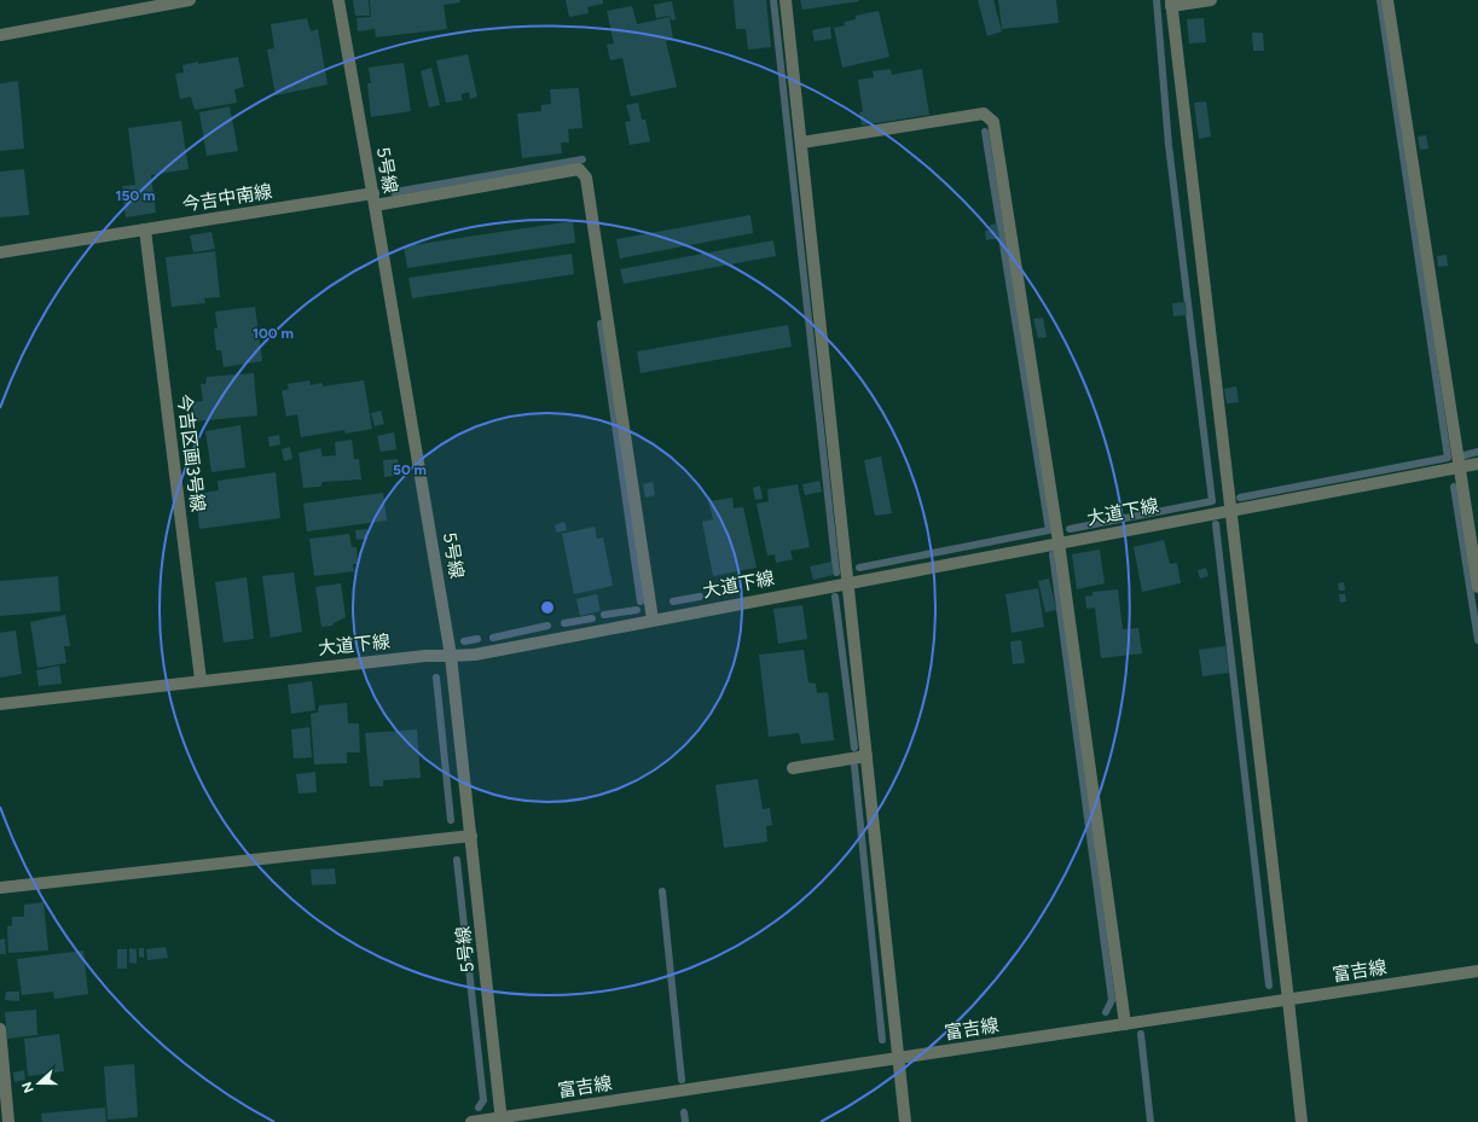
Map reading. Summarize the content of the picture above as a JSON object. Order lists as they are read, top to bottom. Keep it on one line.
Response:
{"streets":{"street":["5号線","今吉中南線","今吉区画3号線","大道下線","富吉線"]},"crossings":[["5号線","今吉中南線"],["5号線","大道下線"],["5号線","富吉線"],["今吉中南線","今吉区画3号線"],["今吉中南線","大道下線"],["今吉区画3号線","大道下線"]],"north":"left","rings":["150 m","100 m","50 m"]}
